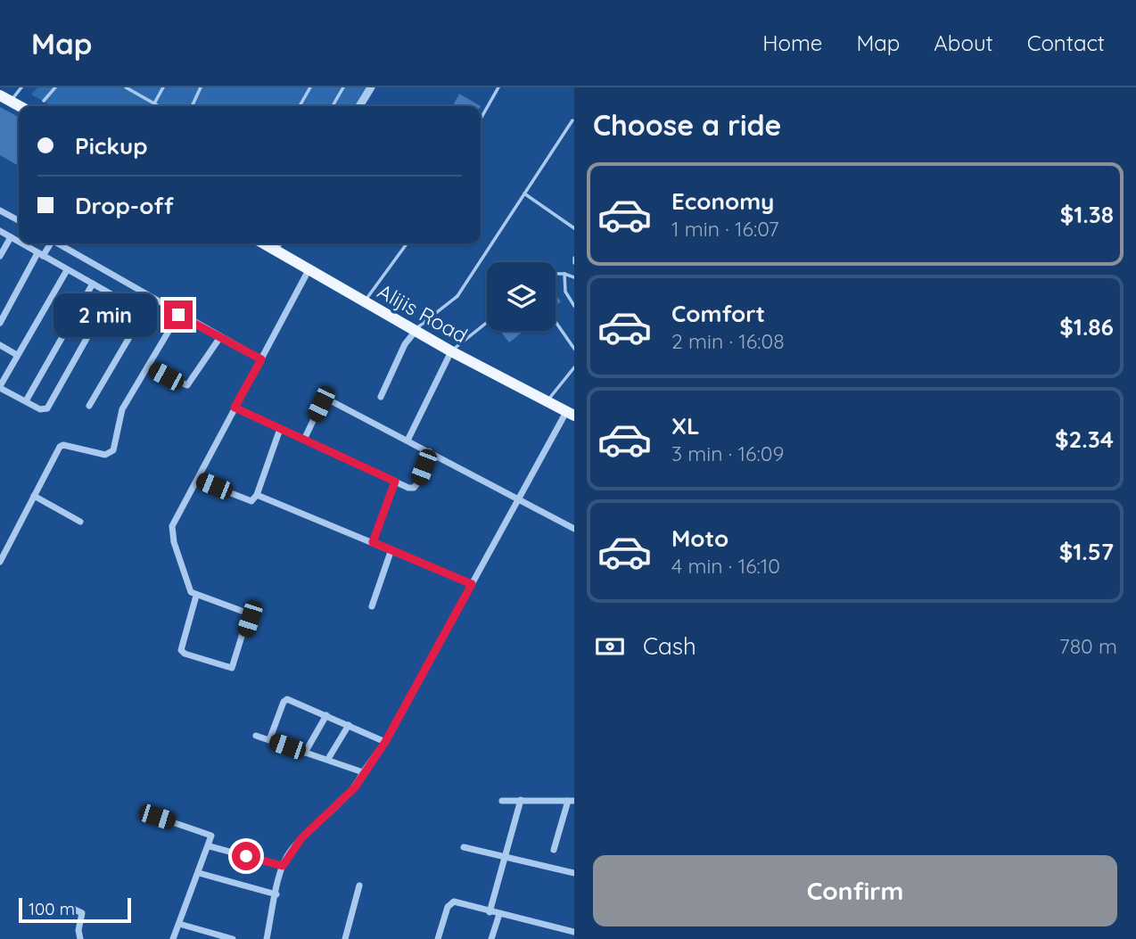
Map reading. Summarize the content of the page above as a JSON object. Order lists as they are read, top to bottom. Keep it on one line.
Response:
{"streets":{"main road":["Alijis Road"]},"scale_bar":"100 m","page":{"header":"Map","nav":["Home","Map","About","Contact"],"heading":"Choose a ride","banner":["Pickup","Drop-off"],"list":[{"name":"Economy","note":"1 min · 16:07","value":"$1.38"},{"name":"Comfort","note":"2 min · 16:08","value":"$1.86"},{"name":"XL","note":"3 min · 16:09","value":"$2.34"},{"name":"Moto","note":"4 min · 16:10","value":"$1.57"}],"bubble":"2 min","pay":["Cash","780 m"],"buttons":"Confirm","scale":"100 m"}}
